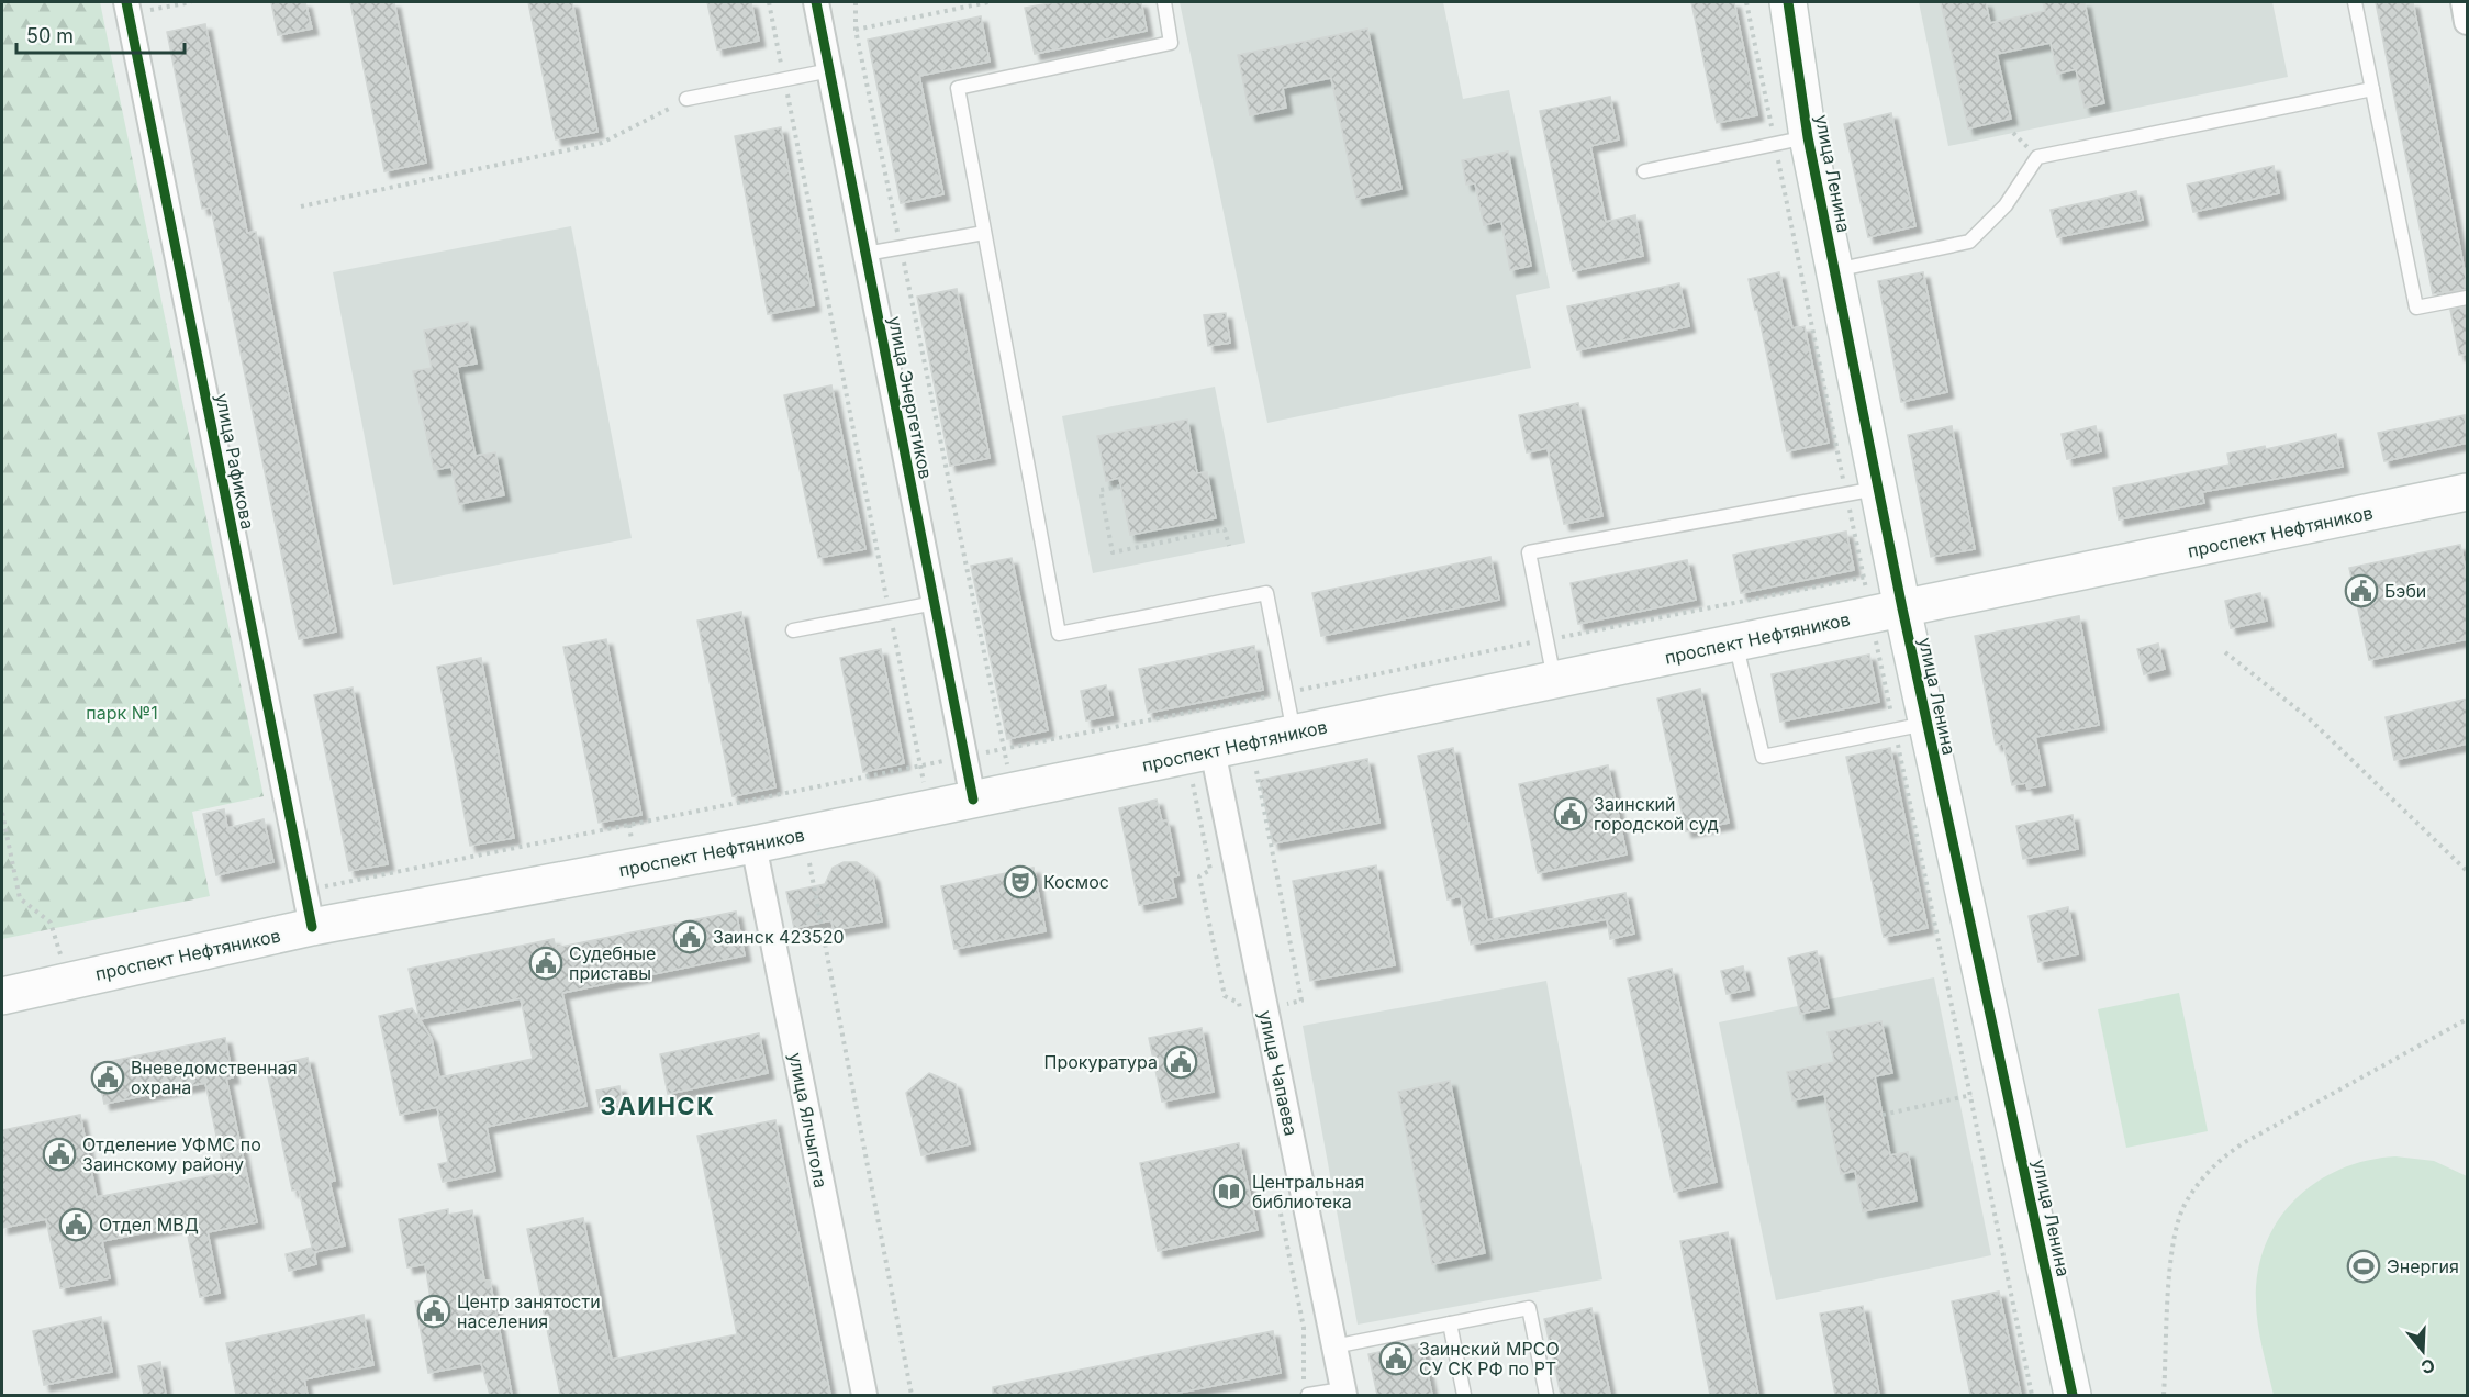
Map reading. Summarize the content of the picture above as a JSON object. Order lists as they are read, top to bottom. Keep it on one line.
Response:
{"streets":{"main road":["улица Ленина","проспект Нефтяников"],"street":["улица Энергетиков","улица Рафикова","улица Чапаева","улица Ялчыгола"]},"crossings":[["улица Ленина","проспект Нефтяников"],["улица Энергетиков","проспект Нефтяников"],["улица Рафикова","проспект Нефтяников"],["проспект Нефтяников","улица Чапаева"],["проспект Нефтяников","улица Ялчыгола"]],"districts":["ЗАИНСК"],"parks":["парк №1"],"places":{"public building":["Бэби","Заинский городской суд","Заинск 423520","Судебные приставы","Прокуратура","Вневедомственная охрана","Отделение УФМС по Заинскому району","Отдел МВД","Центр занятости населения","Заинский МРСО СУ СК РФ по РТ"],"theatre":["Космос"],"library":["Центральная библиотека"],"sports":["Энергия"]},"scale_bar":"50 m","north":"bottom"}
